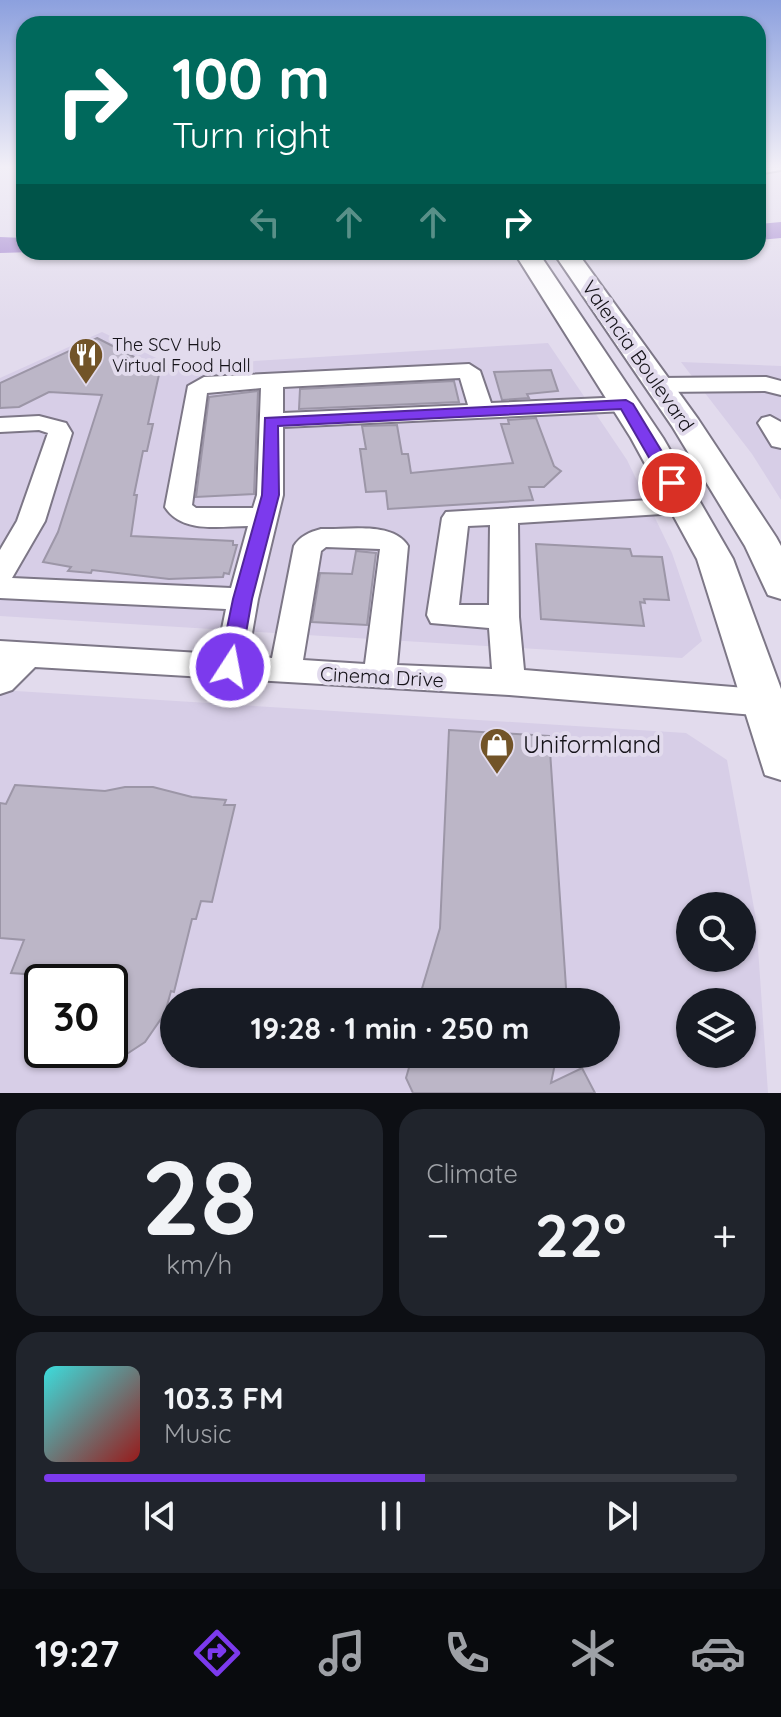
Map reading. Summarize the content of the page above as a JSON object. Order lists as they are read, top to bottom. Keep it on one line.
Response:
{"streets":{"main road":["Valencia Boulevard"],"street":["Cinema Drive"]},"crossings":[["Valencia Boulevard","Cinema Drive"]],"places":{"restaurant":["The SCV Hub Virtual Food Hall"],"shop":["Uniformland"]},"page":{"turn":["100 m","Turn right"],"limit":"30","trip":"19:28 · 1 min · 250 m","tile":[["28","km/h"],"Climate"],"heat":["−","22°","+"],"song":["103.3 FM","Music"],"tabs":"19:27"}}
